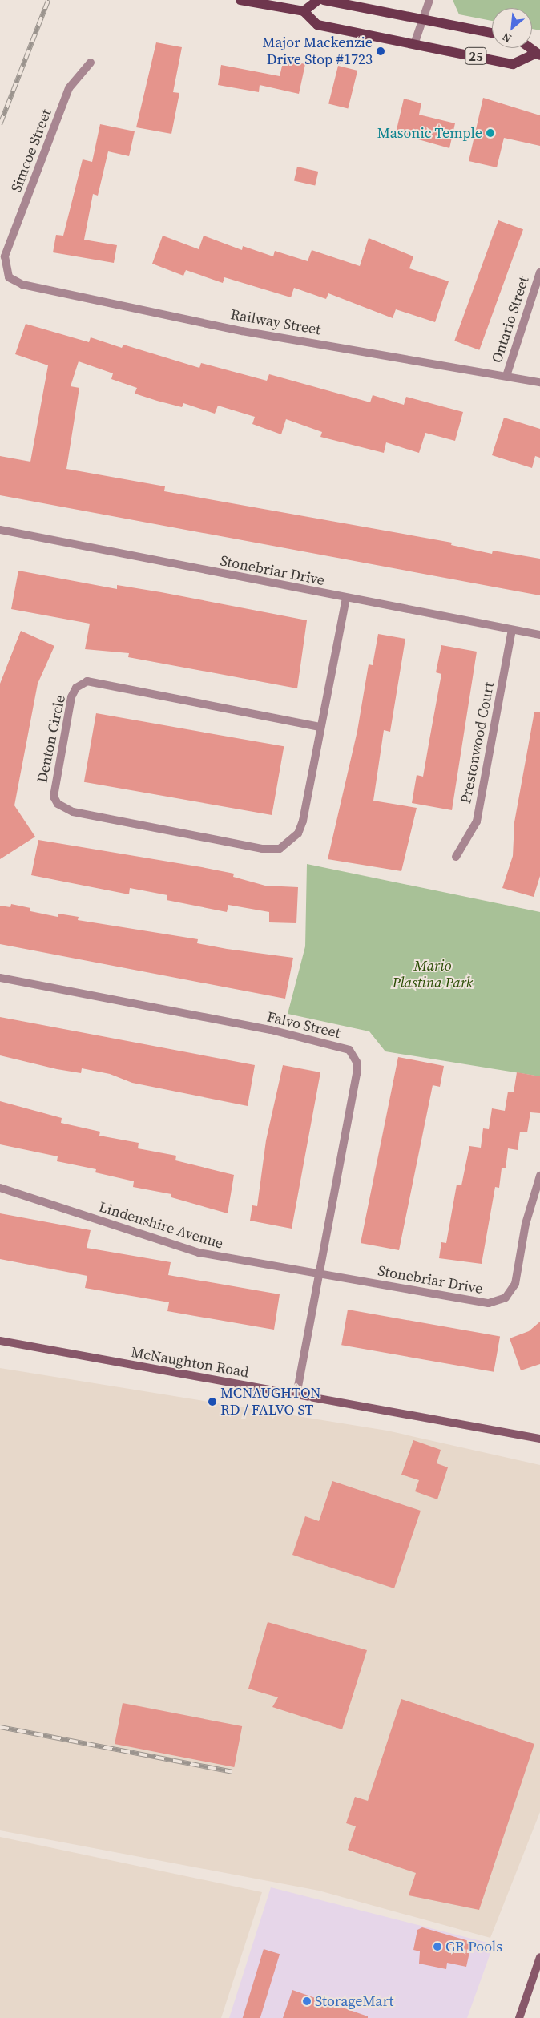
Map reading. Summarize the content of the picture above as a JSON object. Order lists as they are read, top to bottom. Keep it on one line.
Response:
{"streets":{"main road":["25"],"street":["Simcoe Street","Ontario Street","Railway Street","Stonebriar Drive","Denton Circle","Prestonwood Court","Falvo Street","Lindenshire Avenue","McNaughton Road"]},"crossings":[["Simcoe Street","Railway Street"],["Ontario Street","Railway Street"],["Stonebriar Drive","Denton Circle"],["Stonebriar Drive","Prestonwood Court"],["Stonebriar Drive","Falvo Street"],["Stonebriar Drive","Lindenshire Avenue"],["Falvo Street","Lindenshire Avenue"],["Falvo Street","McNaughton Road"]],"parks":["Mario Plastina Park"],"places":["Major Mackenzie Drive Stop #1723","Masonic Temple","MCNAUGHTON RD / FALVO ST","GR Pools","StorageMart"],"north":"bottom left"}
